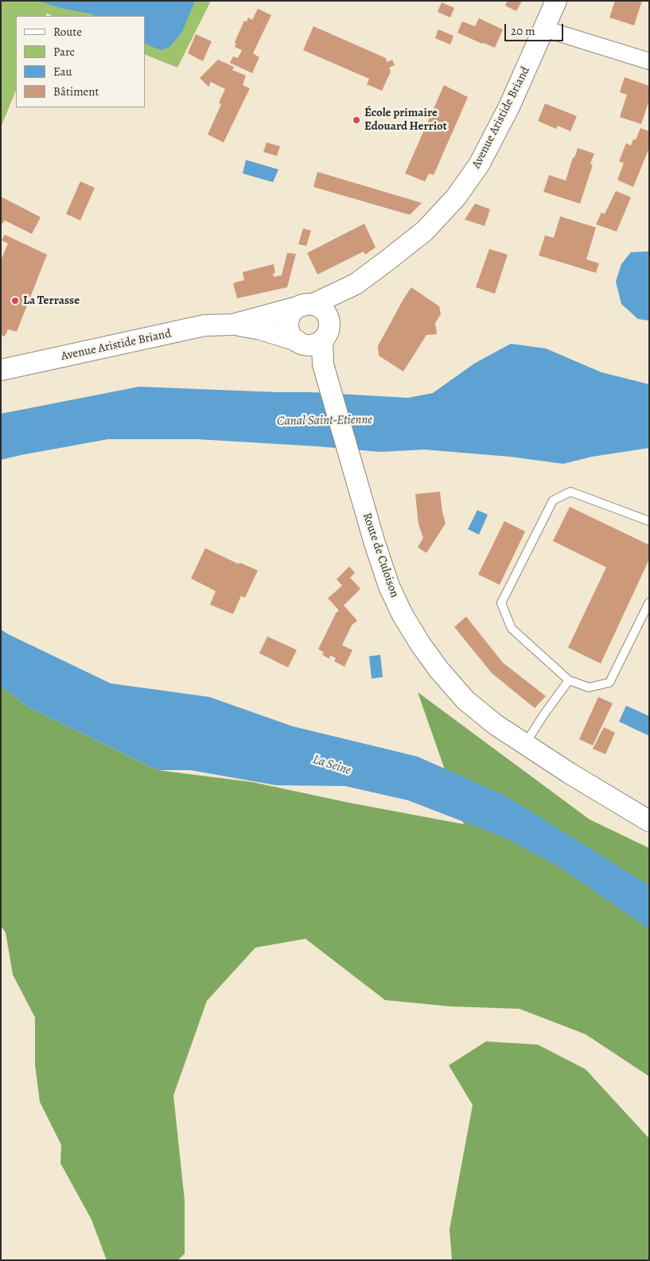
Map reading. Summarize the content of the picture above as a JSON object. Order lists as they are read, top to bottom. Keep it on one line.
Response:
{"streets":{"street":["Avenue Aristide Briand","Route de Culoison"]},"crossings":[["Avenue Aristide Briand","Route de Culoison"]],"water":["Canal Saint-Etienne","La Seine"],"places":["École primaire Edouard Herriot","La Terrasse"],"legend":["Route","Parc","Eau","Bâtiment"],"scale_bar":"20 m"}
